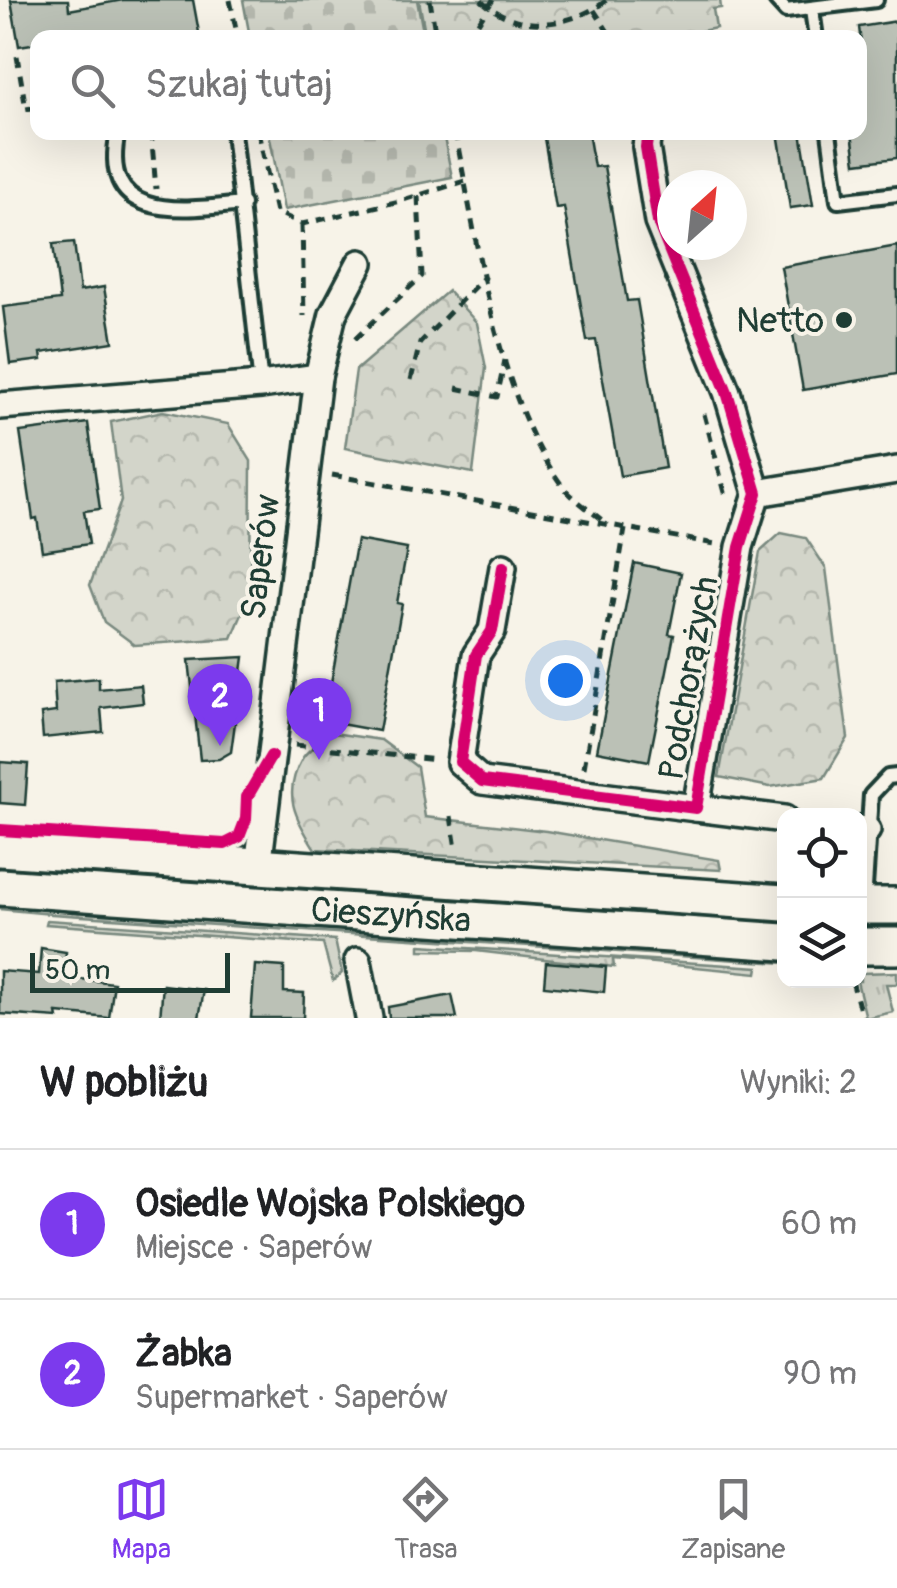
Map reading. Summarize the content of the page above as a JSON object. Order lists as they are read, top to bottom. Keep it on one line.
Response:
{"streets":{"main road":["Cieszyńska"],"street":["Saperów","Podchorążych"]},"crossings":[["Saperów","Cieszyńska"]],"places":["Netto"],"scale_bar":"50 m","north":"top right","page":{"search":"Szukaj tutaj","pins":["2","1"],"scale":"50 m","heading":["W pobliżu","Wyniki: 2"],"list":[{"mark":"1","name":"Osiedle Wojska Polskiego","note":"Miejsce · Saperów","value":"60 m"},{"mark":"2","name":"Żabka","note":"Supermarket · Saperów","value":"90 m"}],"nav":["Mapa","Trasa","Zapisane"]}}
